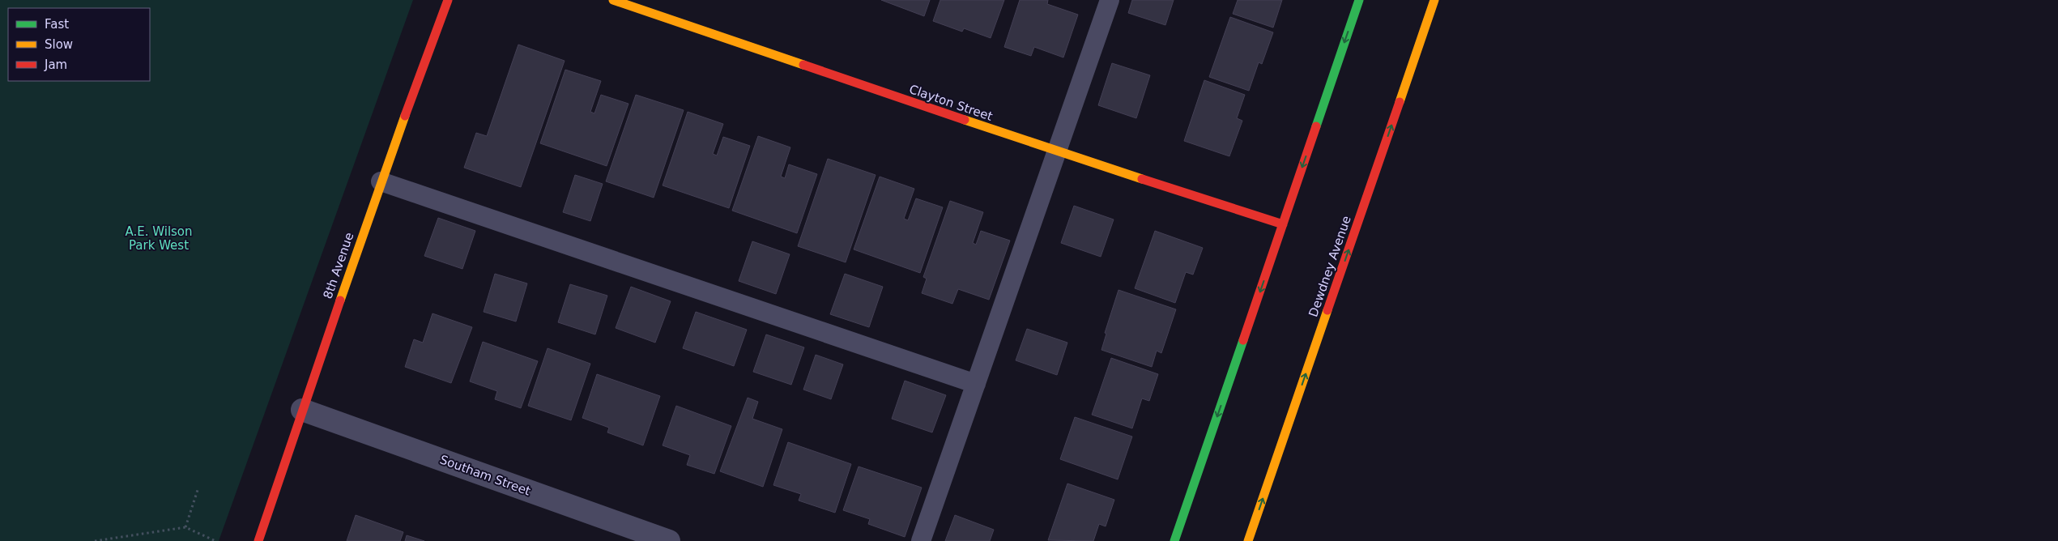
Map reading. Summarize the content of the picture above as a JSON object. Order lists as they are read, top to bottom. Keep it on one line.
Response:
{"streets":{"street":["Clayton Street","8th Avenue","Dewdney Avenue","Southam Street"]},"crossings":[["8th Avenue","Southam Street"]],"parks":["A.E. Wilson Park West"],"legend":["Fast","Slow","Jam"]}
